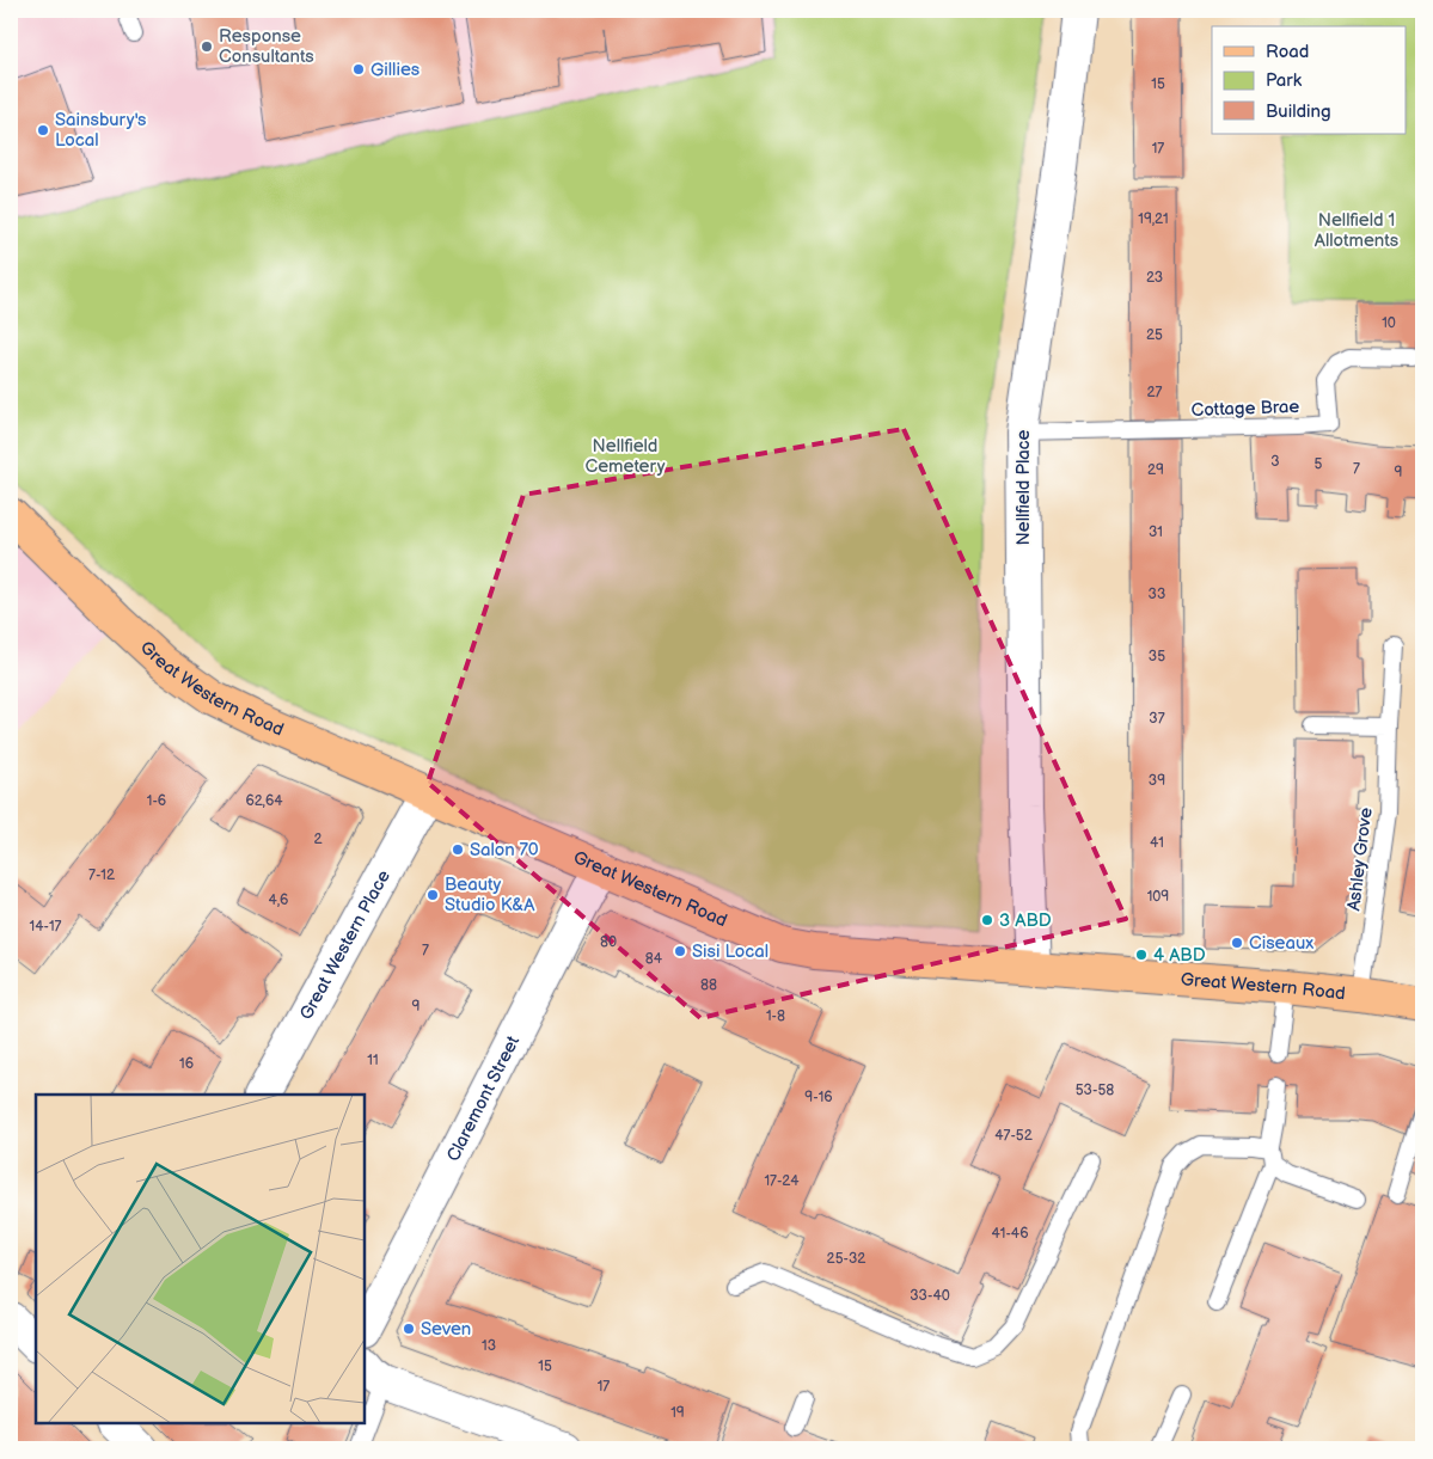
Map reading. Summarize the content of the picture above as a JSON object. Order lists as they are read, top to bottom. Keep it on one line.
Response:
{"streets":{"main road":["Great Western Road"],"street":["Nellfield Place","Great Western Place","Claremont Street"],"lane":["Cottage Brae","Ashley Grove"]},"crossings":[["Cottage Brae","Nellfield Place"],["Nellfield Place","Great Western Road"],["Great Western Road","Ashley Grove"],["Great Western Road","Great Western Place"],["Great Western Road","Claremont Street"]],"parks":["Nellfield 1 Allotments","Nellfield Cemetery"],"places":["Response Consultants","Gillies","Sainsbury's Local","Salon 70","Beauty Studio K&A","3 ABD","Ciseaux","Sisi Local","4 ABD","Seven"],"house_numbers":["15","17","19,21","23","10","25","27","3","5","7","29","9","31","33","35","37","39","1-6","62,64","2","41","7-12","109","4,6","14-17","80","7","84","88","9","1-8","11","16","53-58","9-16","47-52","17-24","41-46","25-32","33-40","13","15","17","19"],"legend":["Road","Park","Building"]}
